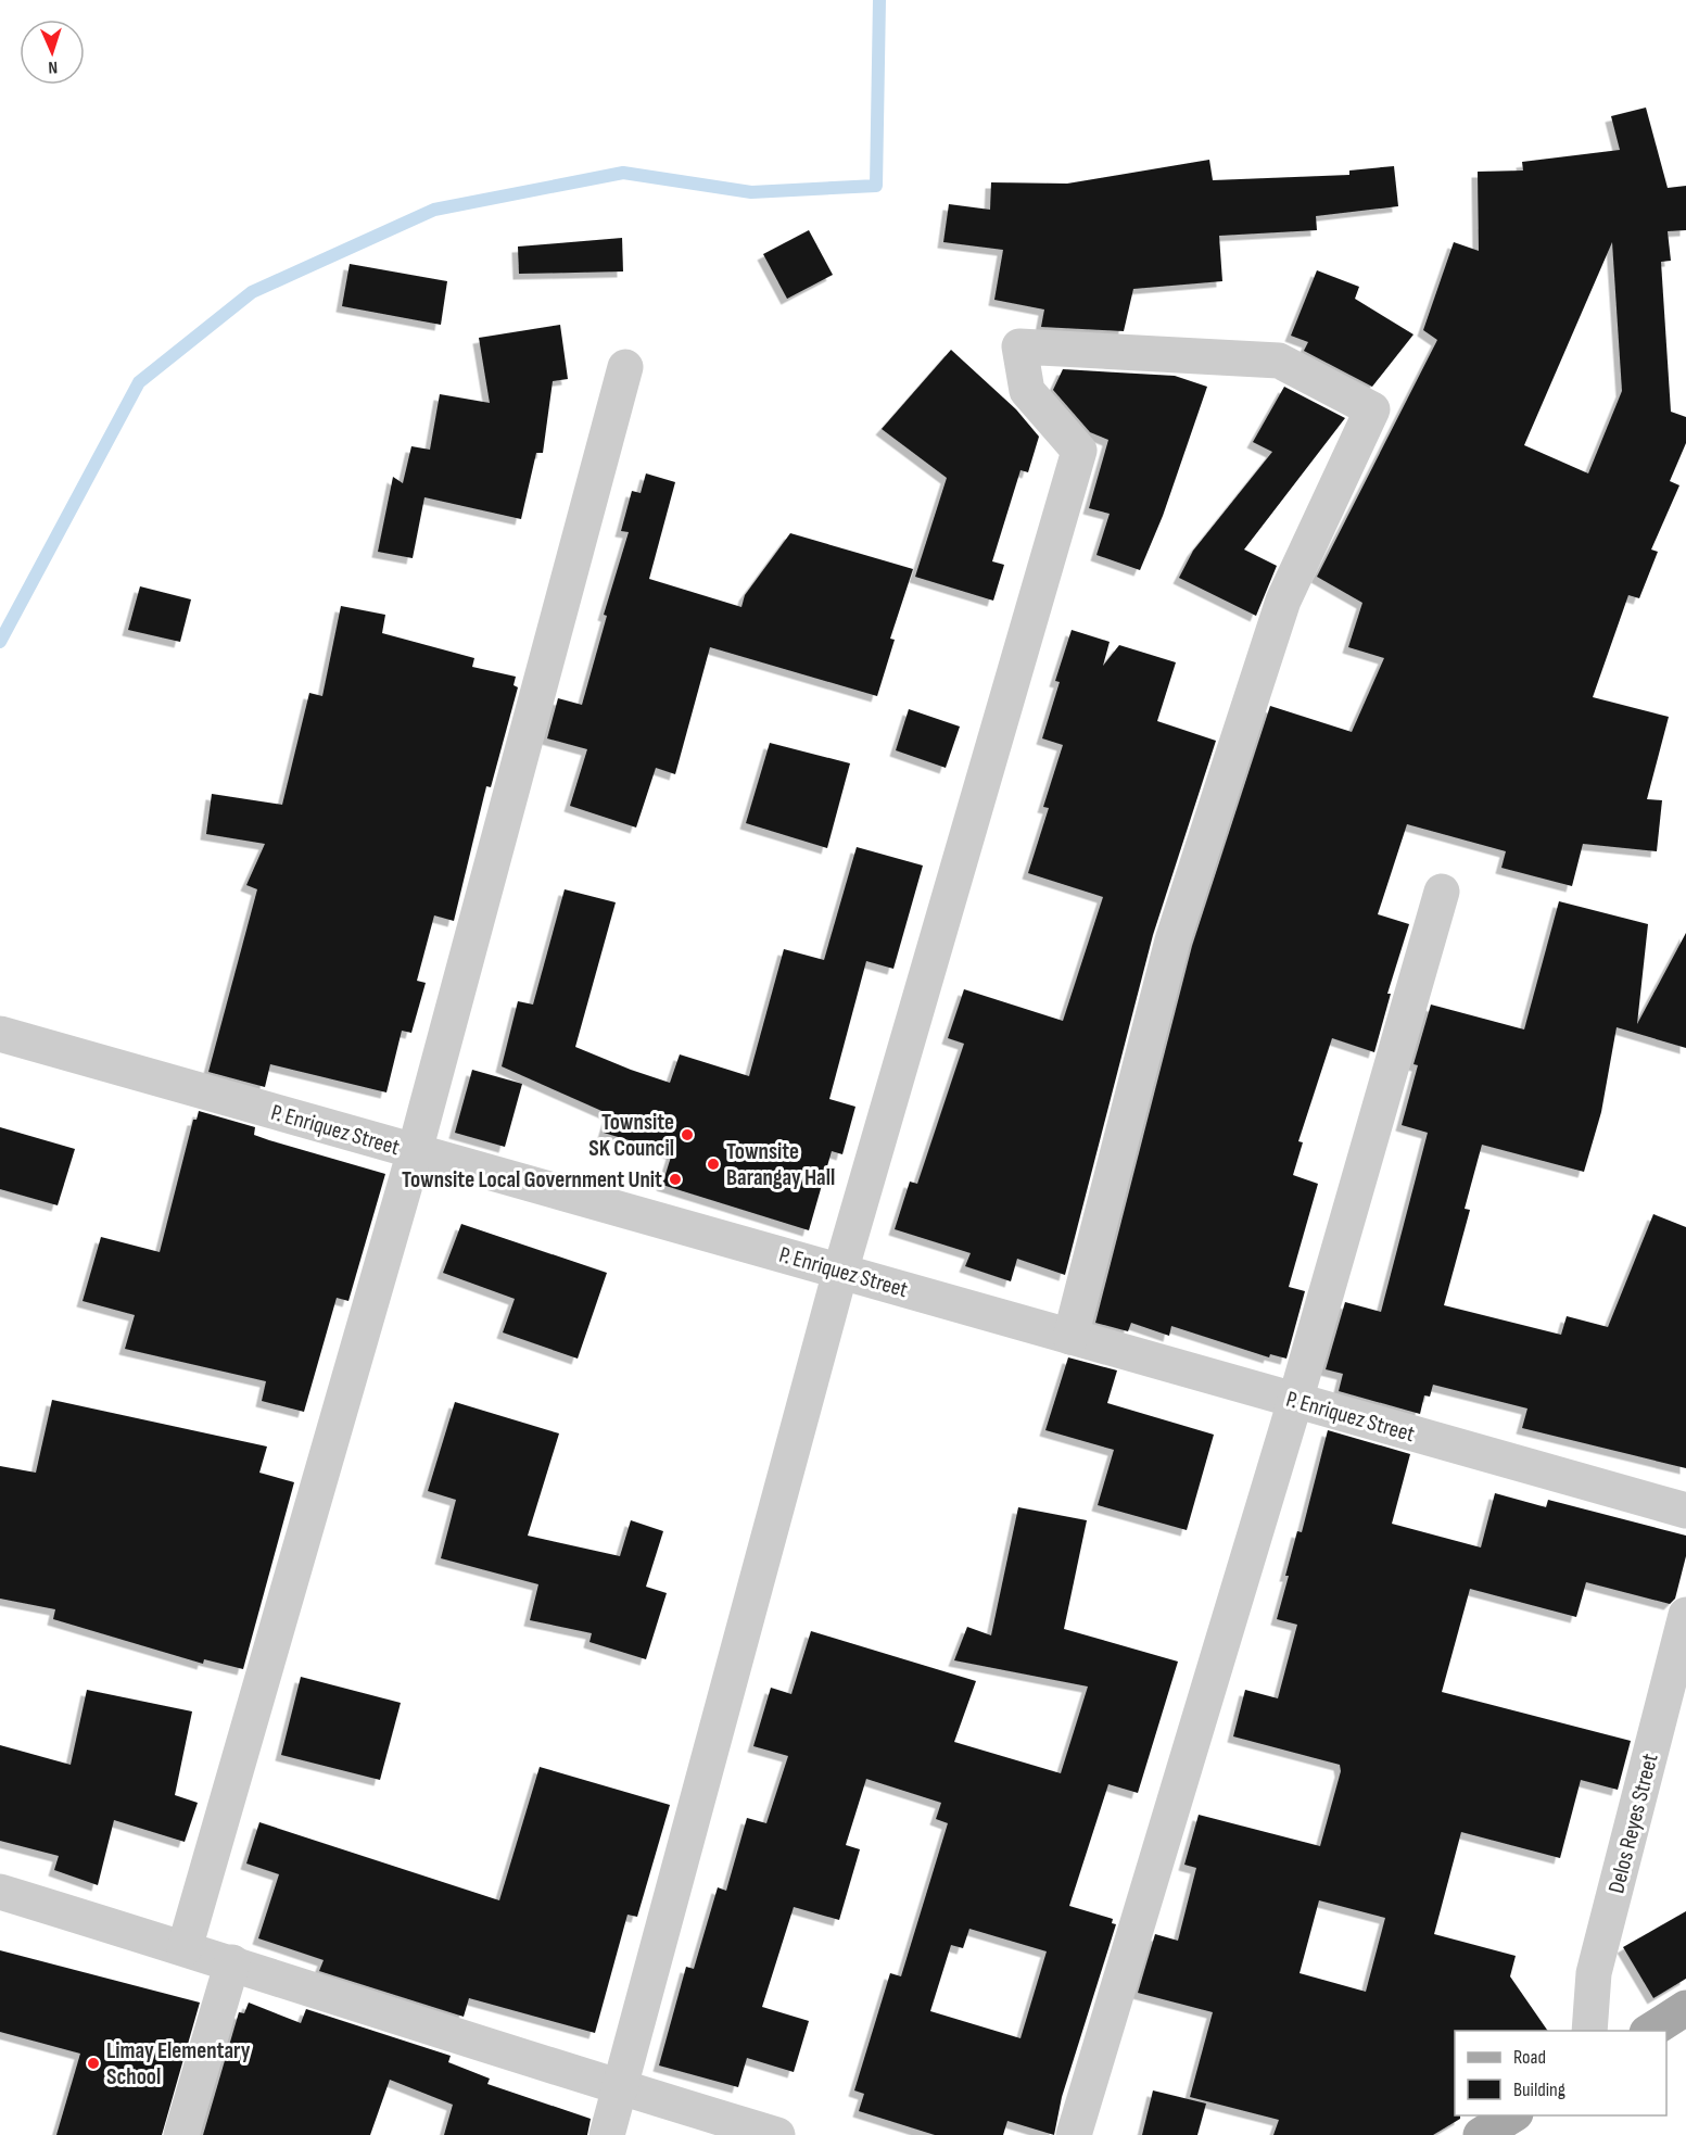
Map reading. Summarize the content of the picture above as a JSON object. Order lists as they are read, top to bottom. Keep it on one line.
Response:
{"streets":{"street":["P. Enriquez Street","Delos Reyes Street"]},"places":["Townsite SK Council","Townsite Barangay Hall","Townsite Local Government Unit","Limay Elementary School"],"legend":["Road","Building"],"north":"bottom"}
